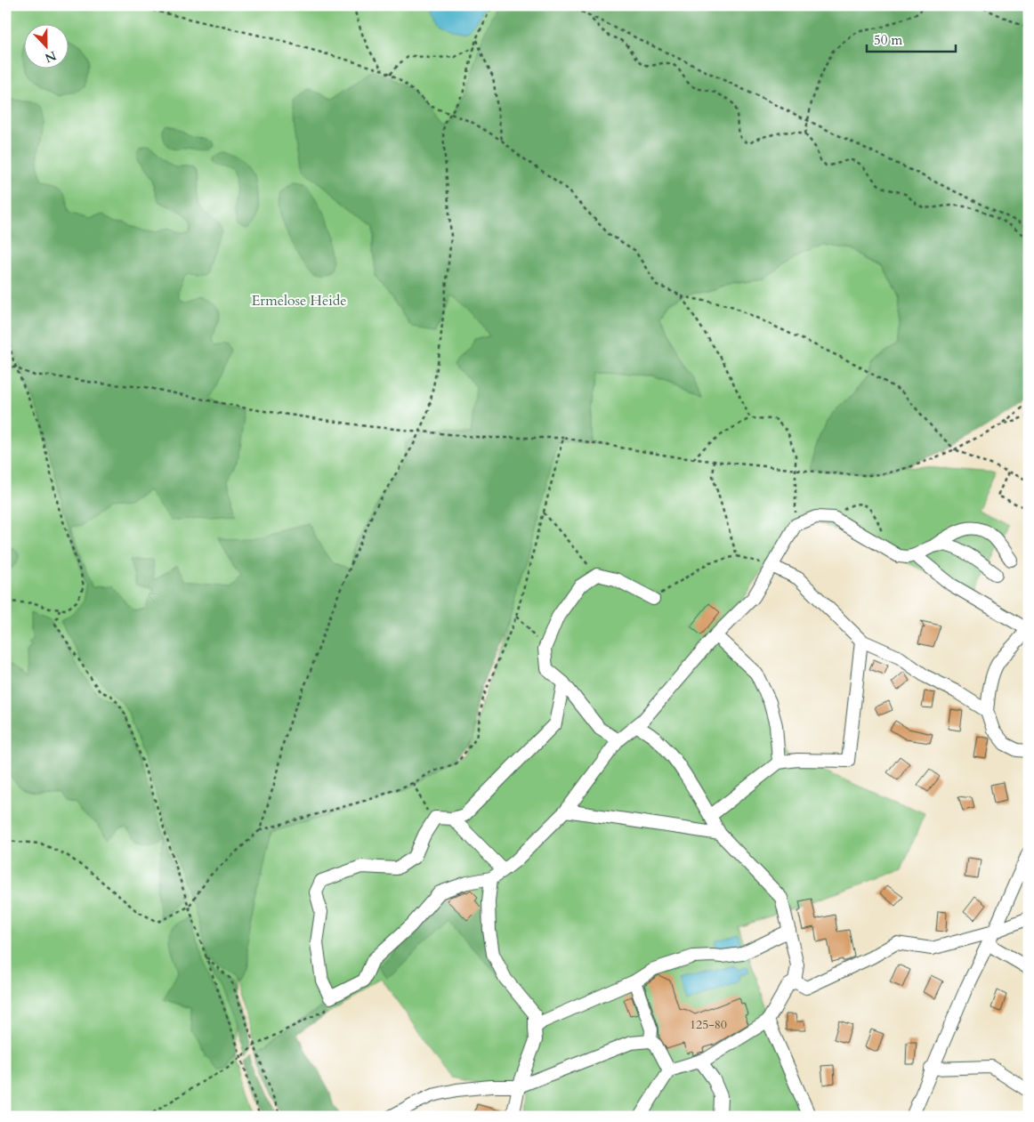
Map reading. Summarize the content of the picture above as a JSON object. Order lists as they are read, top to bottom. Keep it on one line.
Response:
{"parks":["Ermelose Heide"],"house_numbers":["125-80"],"scale_bar":"50 m","north":"bottom"}
